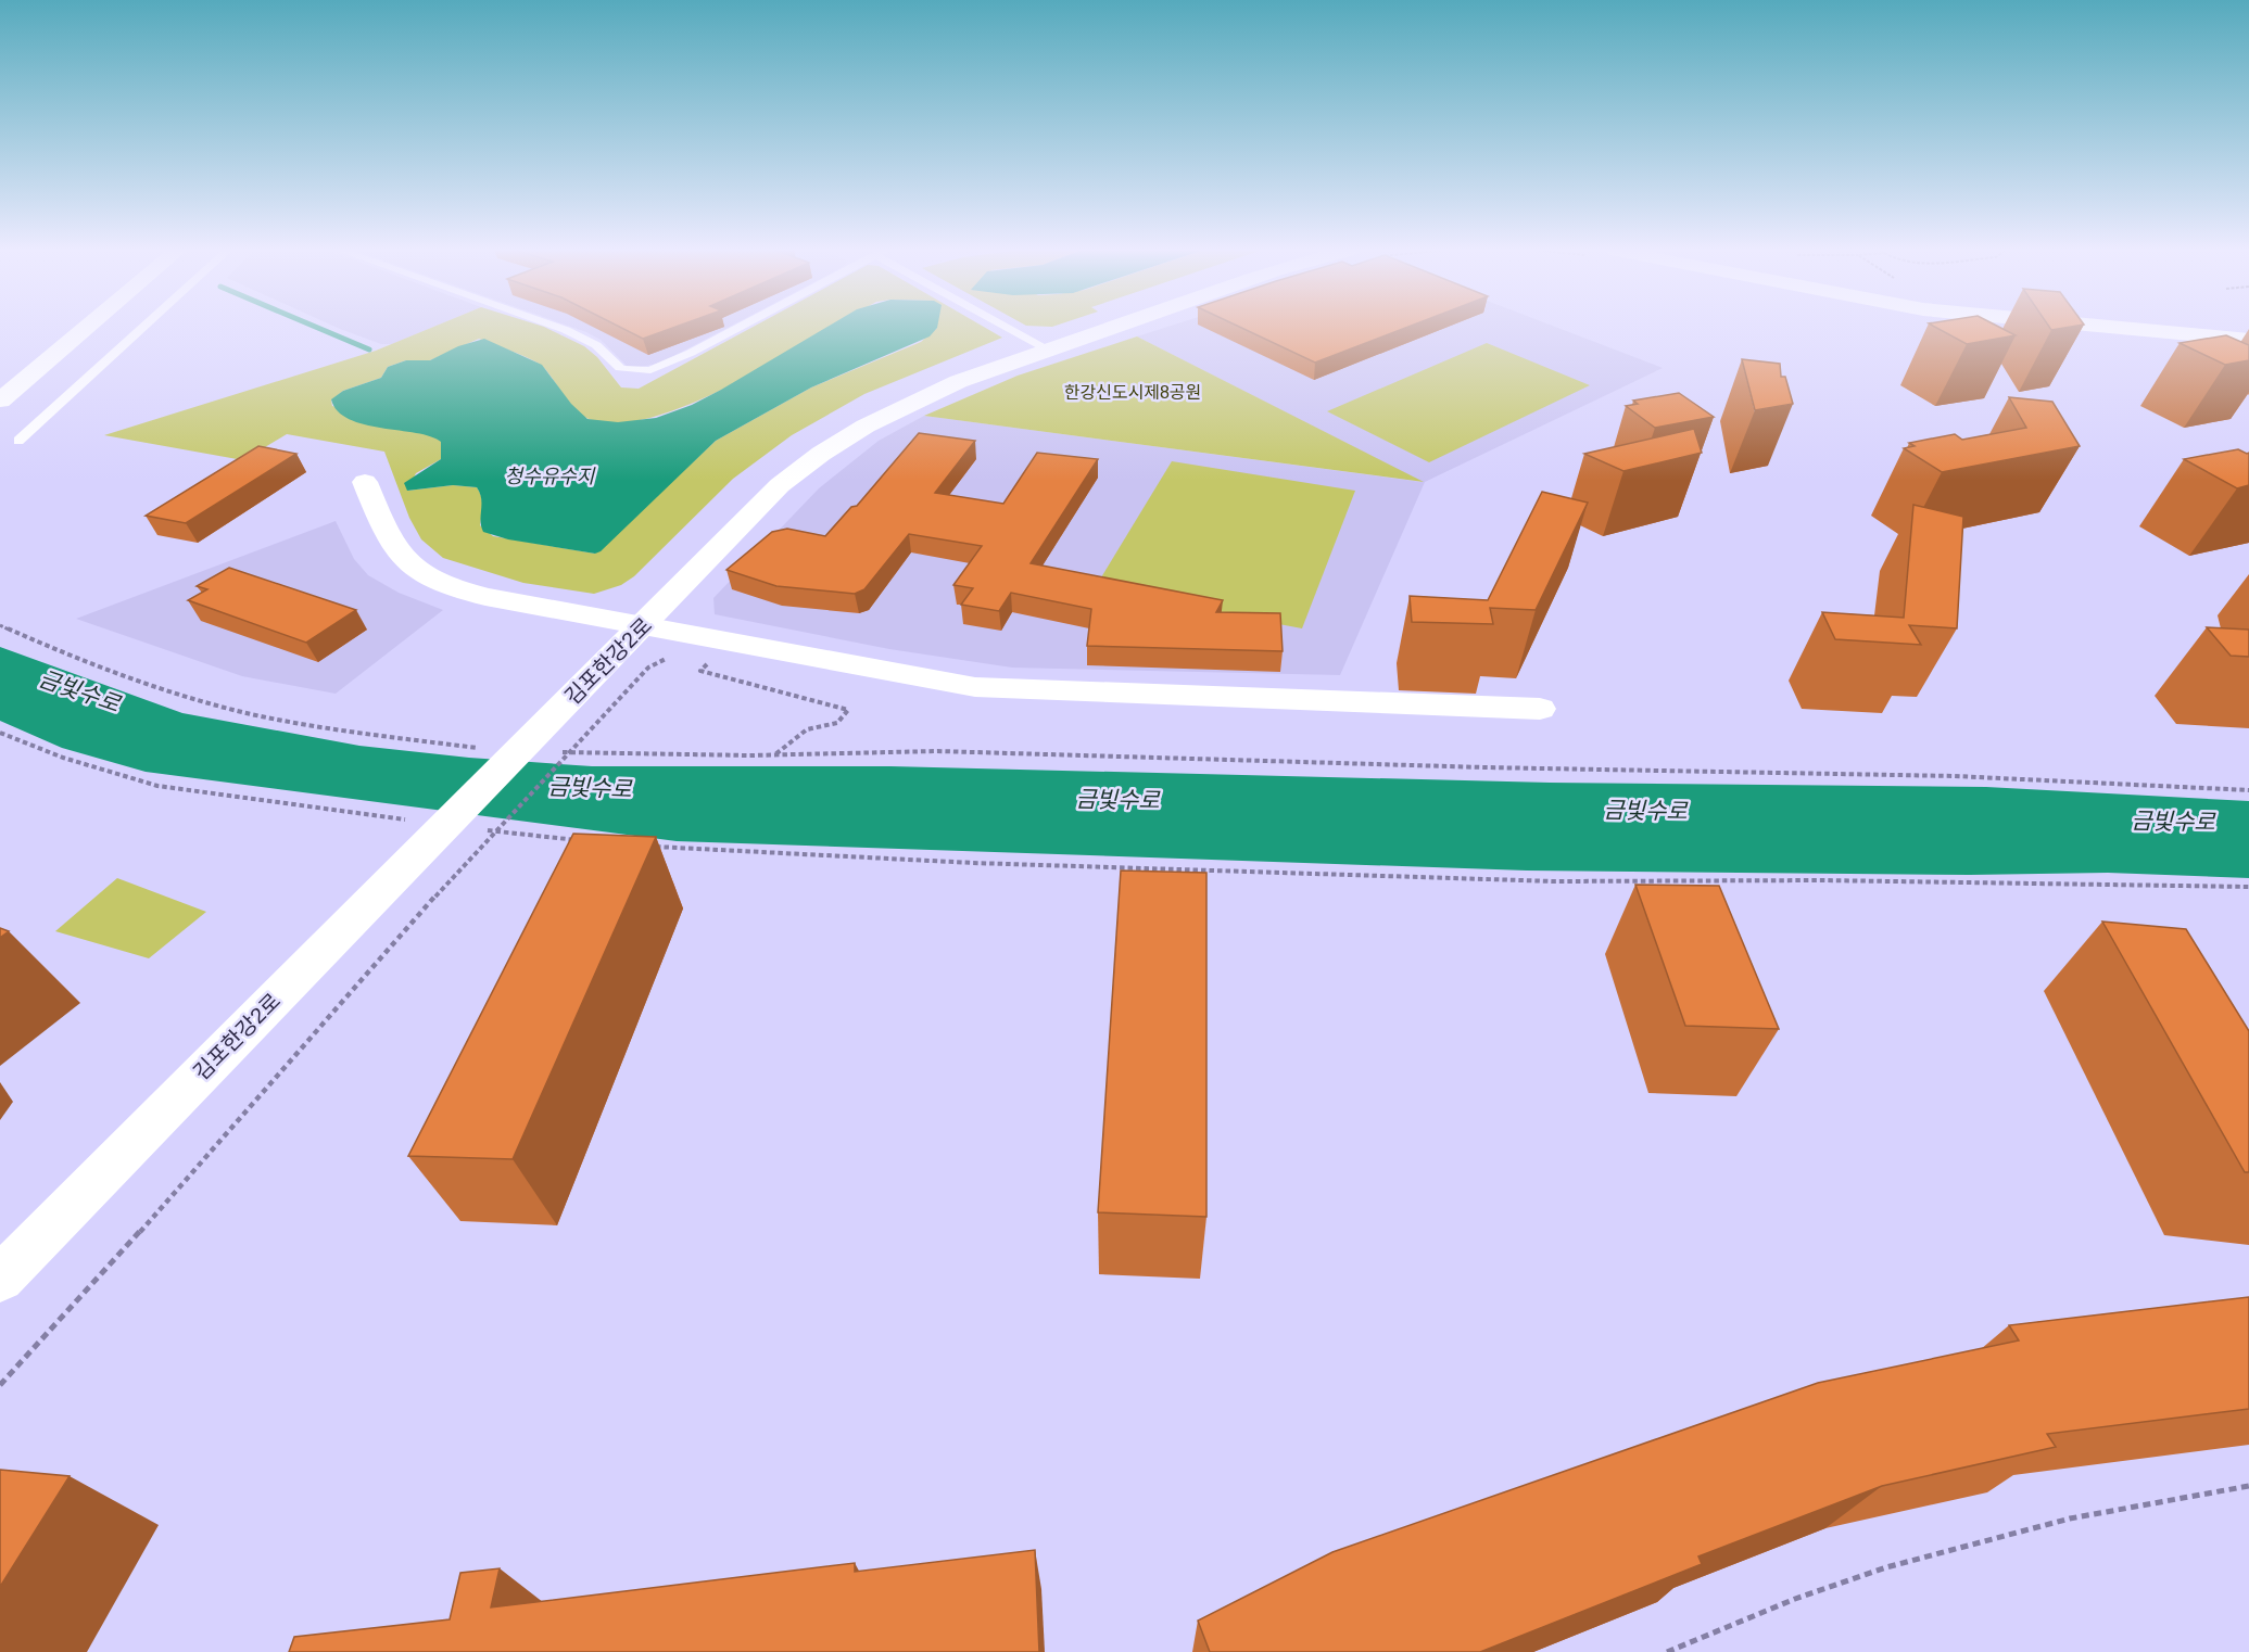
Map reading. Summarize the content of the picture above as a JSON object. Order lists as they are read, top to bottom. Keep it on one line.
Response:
{"streets":{"street":["김포한강2로"]},"water":["청수유수지","금빛수로"],"parks":["한강신도시제8공원"]}
